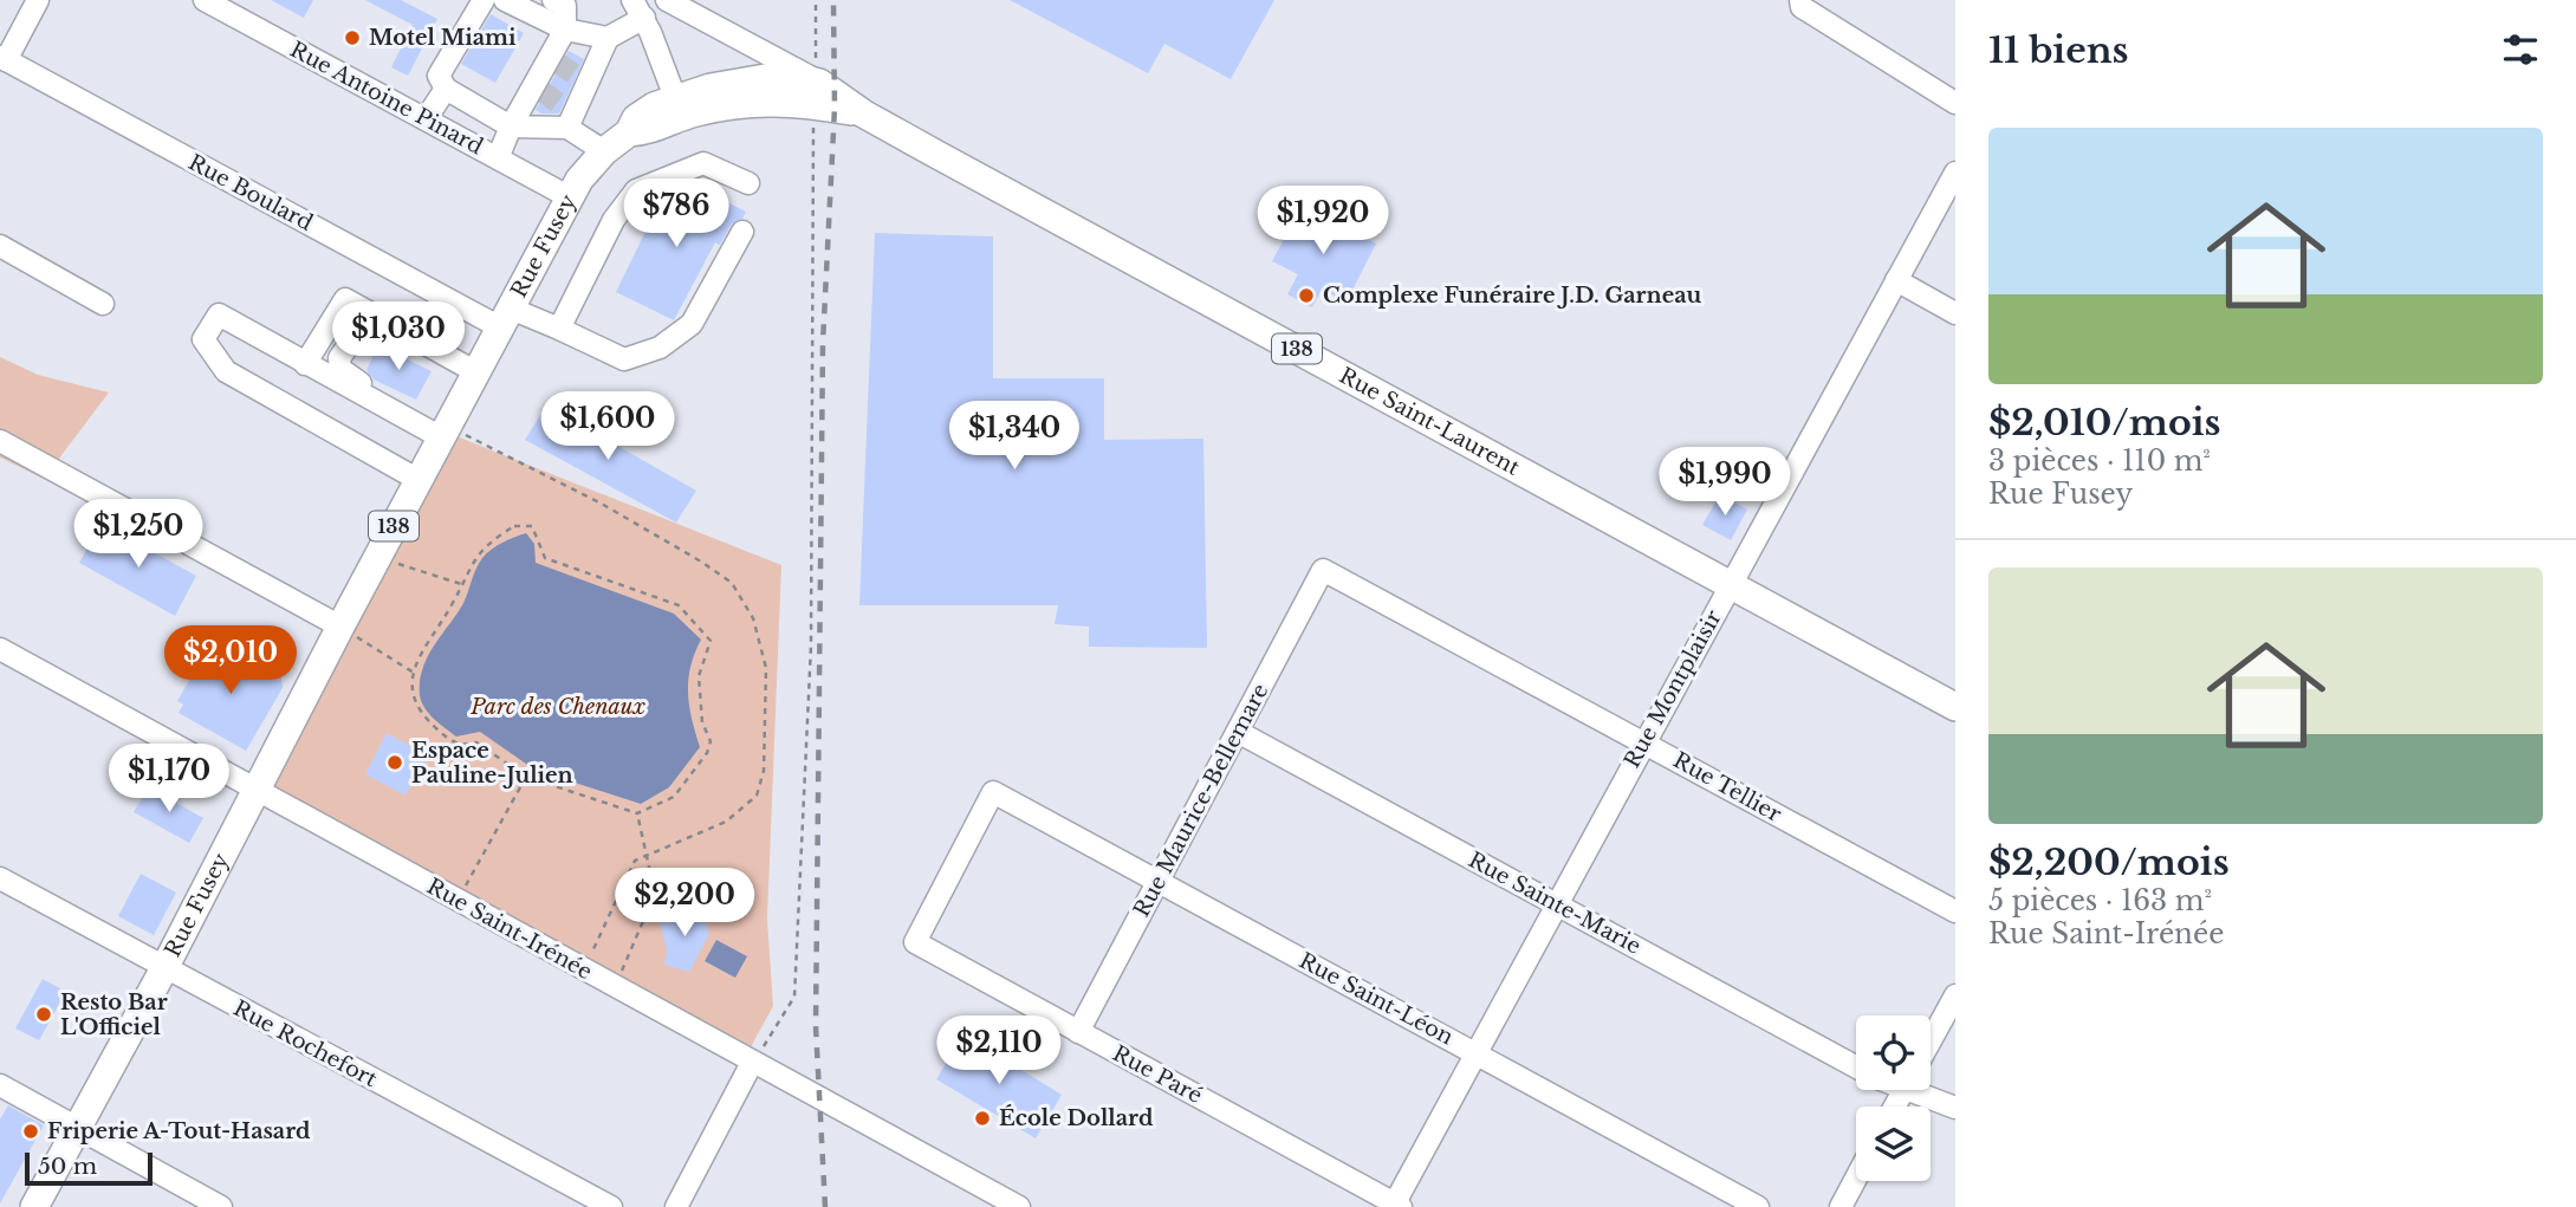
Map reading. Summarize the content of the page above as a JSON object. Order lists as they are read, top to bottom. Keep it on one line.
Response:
{"streets":{"main road":["Rue Fusey","138","Rue Saint-Laurent"],"street":["Rue Antoine Pinard","Rue Boulard","Rue Montplaisir","Rue Tellier","Rue Maurice-Bellemare","Rue Sainte-Marie","Rue Saint-Irénée","Rue Saint-Léon","Rue Rochefort","Rue Paré"]},"crossings":[["Rue Antoine Pinard","Rue Fusey"],["Rue Boulard","Rue Fusey"],["Rue Fusey","Rue Saint-Laurent"],["Rue Fusey","Rue Saint-Irénée"],["Rue Fusey","Rue Rochefort"],["Rue Saint-Laurent","Rue Montplaisir"],["Rue Montplaisir","Rue Tellier"],["Rue Montplaisir","Rue Sainte-Marie"],["Rue Montplaisir","Rue Saint-Léon"],["Rue Montplaisir","Rue Paré"],["Rue Tellier","Rue Maurice-Bellemare"],["Rue Maurice-Bellemare","Rue Sainte-Marie"],["Rue Maurice-Bellemare","Rue Saint-Léon"],["Rue Maurice-Bellemare","Rue Paré"],["Rue Saint-Léon","Rue Paré"]],"parks":["Parc des Chenaux"],"places":["Motel Miami","Complexe Funéraire J.D. Garneau","Espace Pauline-Julien","Resto Bar L'Officiel","École Dollard","Friperie A-Tout-Hasard"],"scale_bar":"50 m","page":{"heading":"11 biens","list":[{"name":"$2,010/mois","note":"3 pièces · 110 m² · Rue Fusey"},{"name":"$2,200/mois","note":"5 pièces · 163 m² · Rue Saint-Irénée"}],"price":["$786","$1,920","$1,030","$1,600","$1,340","$1,990","$1,250","$2,010","$1,170","$2,200","$2,110"],"scale":"50 m"}}
